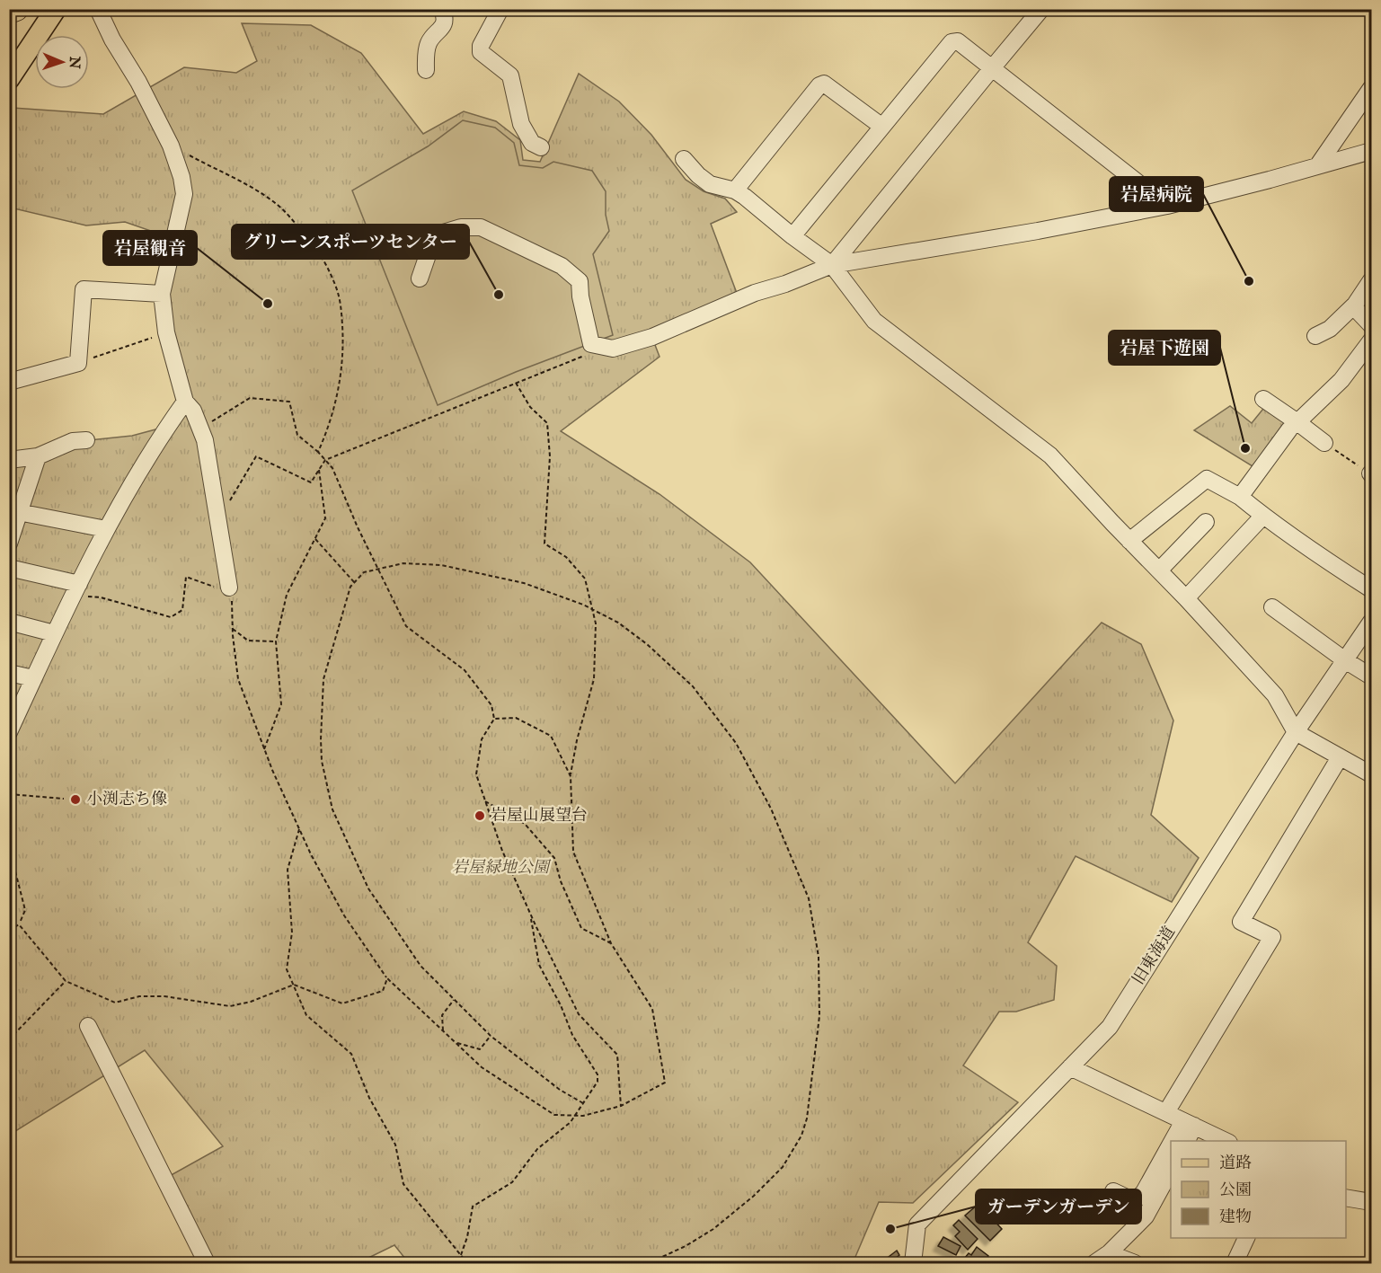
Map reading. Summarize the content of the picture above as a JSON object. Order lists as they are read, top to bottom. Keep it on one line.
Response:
{"streets":{"street":["旧東海道"]},"parks":["岩屋緑地公園"],"places":["岩屋病院","グリーンスポーツセンター","岩屋観音","岩屋下遊園","小渕志ち像","岩屋山展望台","ガーデンガーデン"],"legend":["道路","公園","建物"],"north":"right"}
